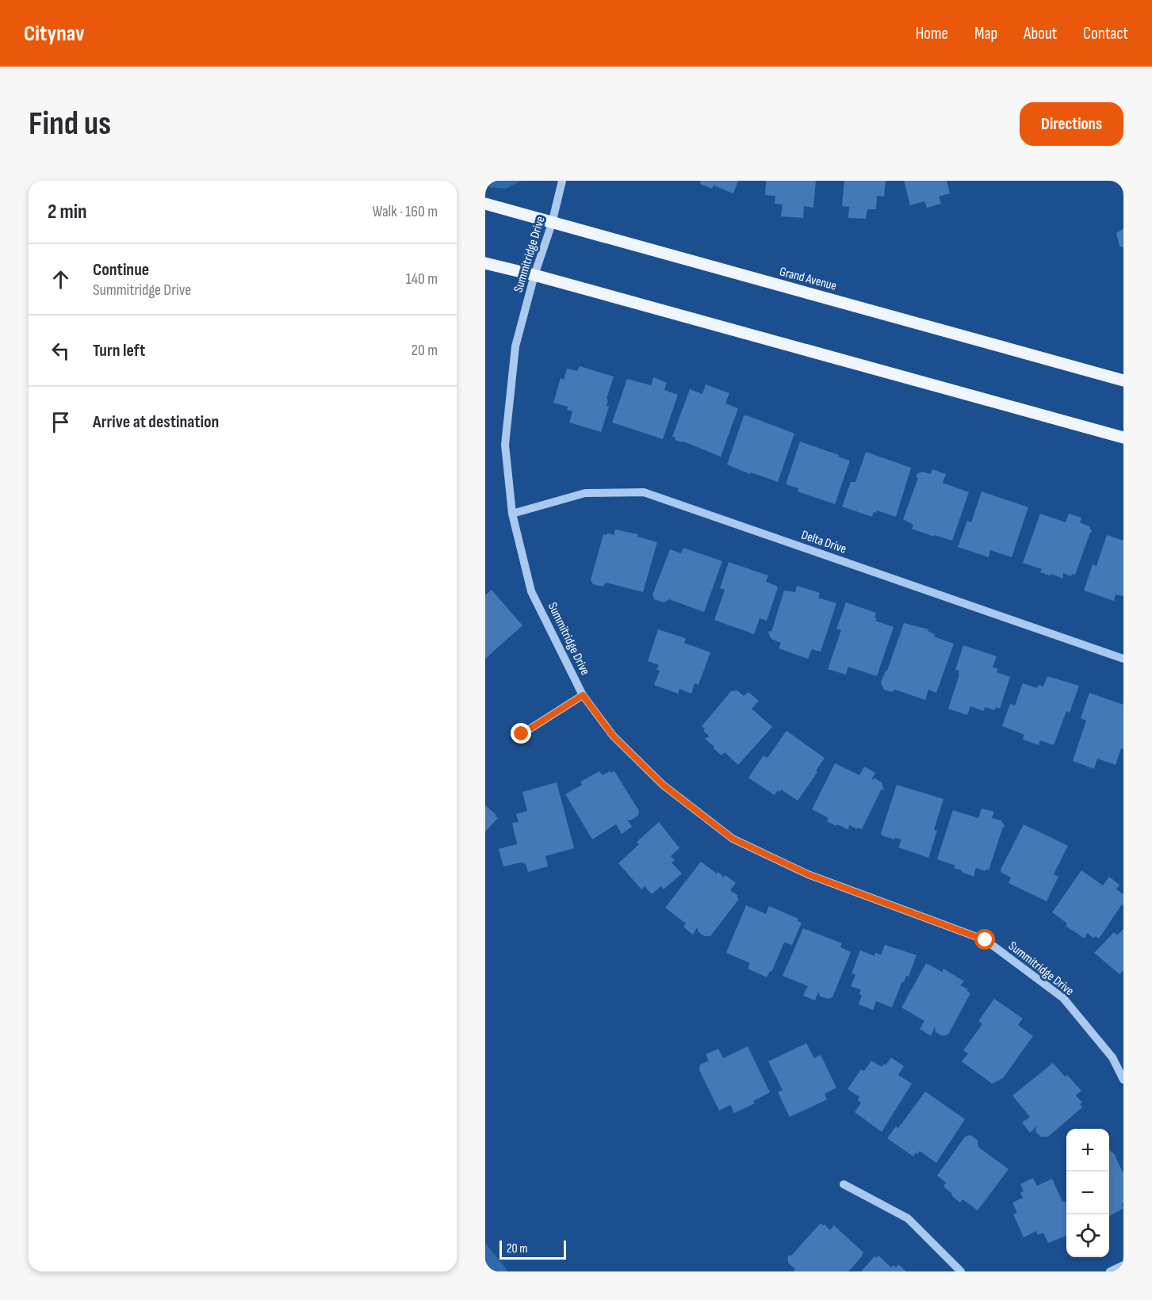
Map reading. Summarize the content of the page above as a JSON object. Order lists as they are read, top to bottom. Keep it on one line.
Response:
{"streets":{"main road":["Grand Avenue"],"street":["Summitridge Drive","Delta Drive"]},"crossings":[["Summitridge Drive","Grand Avenue"],["Summitridge Drive","Delta Drive"]],"scale_bar":"20 m","page":{"header":"Citynav","nav":["Home","Map","About","Contact"],"buttons":"Directions","title":"Find us","heading":["2 min","Walk · 160 m"],"list":[["Continue","Summitridge Drive","140 m"],["Turn left","20 m"],"Arrive at destination"],"map_buttons":["+","−"],"scale":"20 m"}}
